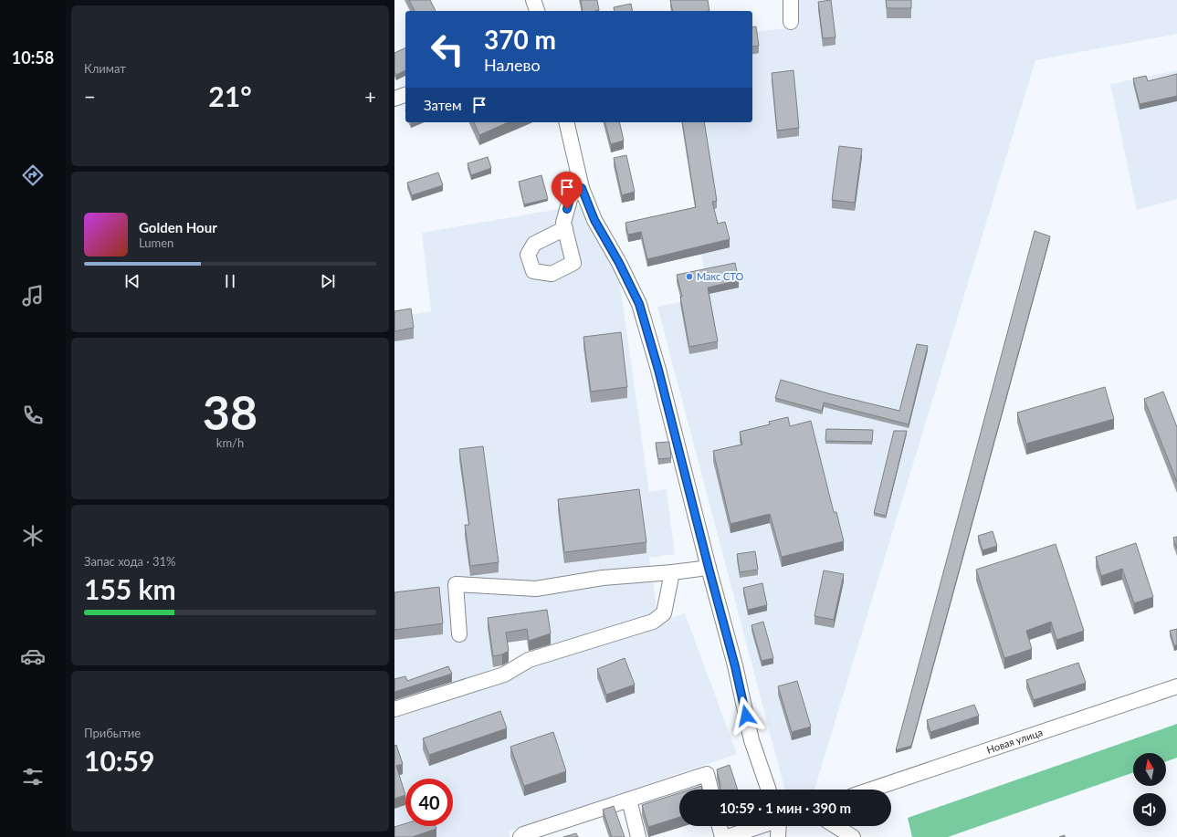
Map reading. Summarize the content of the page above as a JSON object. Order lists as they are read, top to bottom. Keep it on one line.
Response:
{"streets":{"street":["Новая улица"]},"places":["Макс СТО"],"north":"top","page":{"tabs":"10:58","tile":["Климат",["38","km/h"],["Запас хода · 31%","155 km"],["Прибытие","10:59"]],"turn":["370 m","Налево"],"heat":["−","21°","+"],"then":"Затем","song":["Golden Hour","Lumen"],"limit":"40","trip":"10:59 · 1 мин · 390 m"}}
